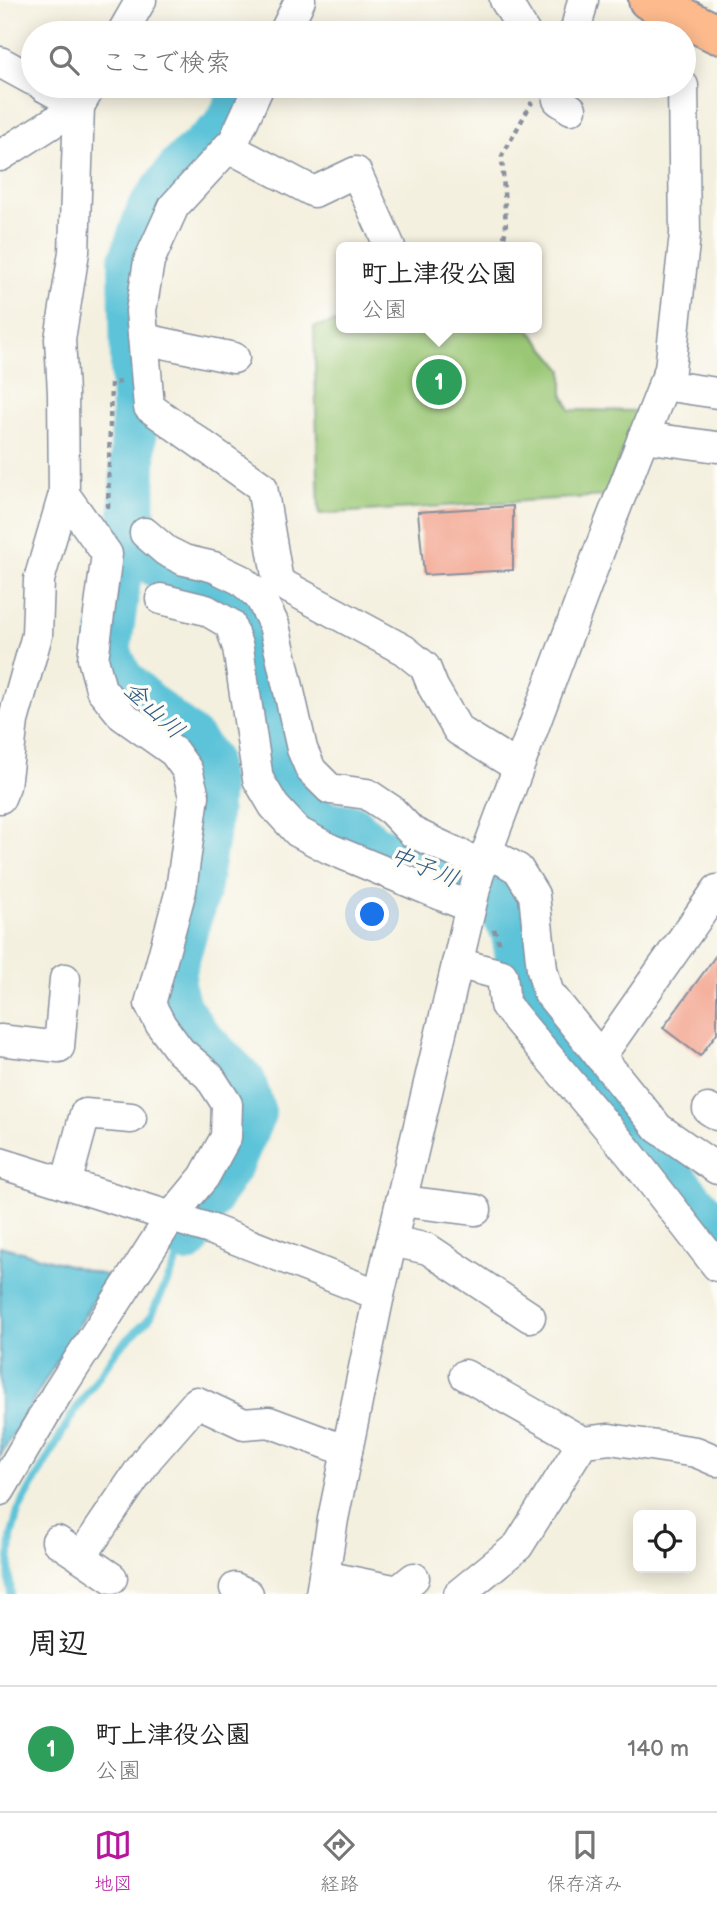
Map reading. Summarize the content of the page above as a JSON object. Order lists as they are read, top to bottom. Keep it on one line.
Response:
{"water":["金山川","中子川"],"page":{"search":"ここで検索","popup":["町上津役公園","公園"],"pins":"1","heading":"周辺","list":[{"mark":"1","name":"町上津役公園","note":"公園","value":"140 m"}],"nav":["地図","経路","保存済み"]}}
